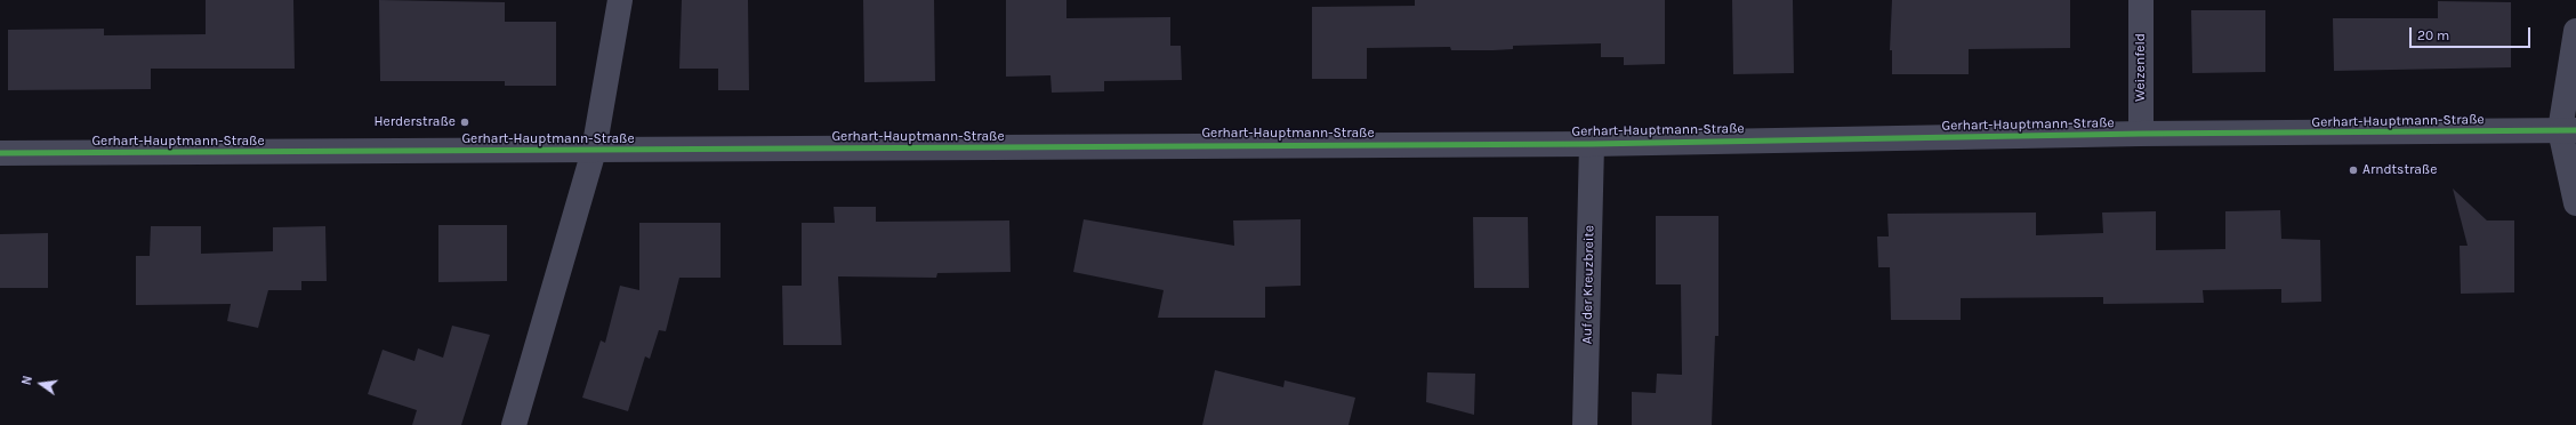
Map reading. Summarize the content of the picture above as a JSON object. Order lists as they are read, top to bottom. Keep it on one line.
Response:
{"streets":{"street":["Weizenfeld","Gerhart-Hauptmann-Straße","Auf der Kreuzbreite"]},"crossings":[["Weizenfeld","Gerhart-Hauptmann-Straße"],["Gerhart-Hauptmann-Straße","Auf der Kreuzbreite"]],"places":["Herderstraße","Arndtstraße"],"scale_bar":"20 m","north":"left"}
